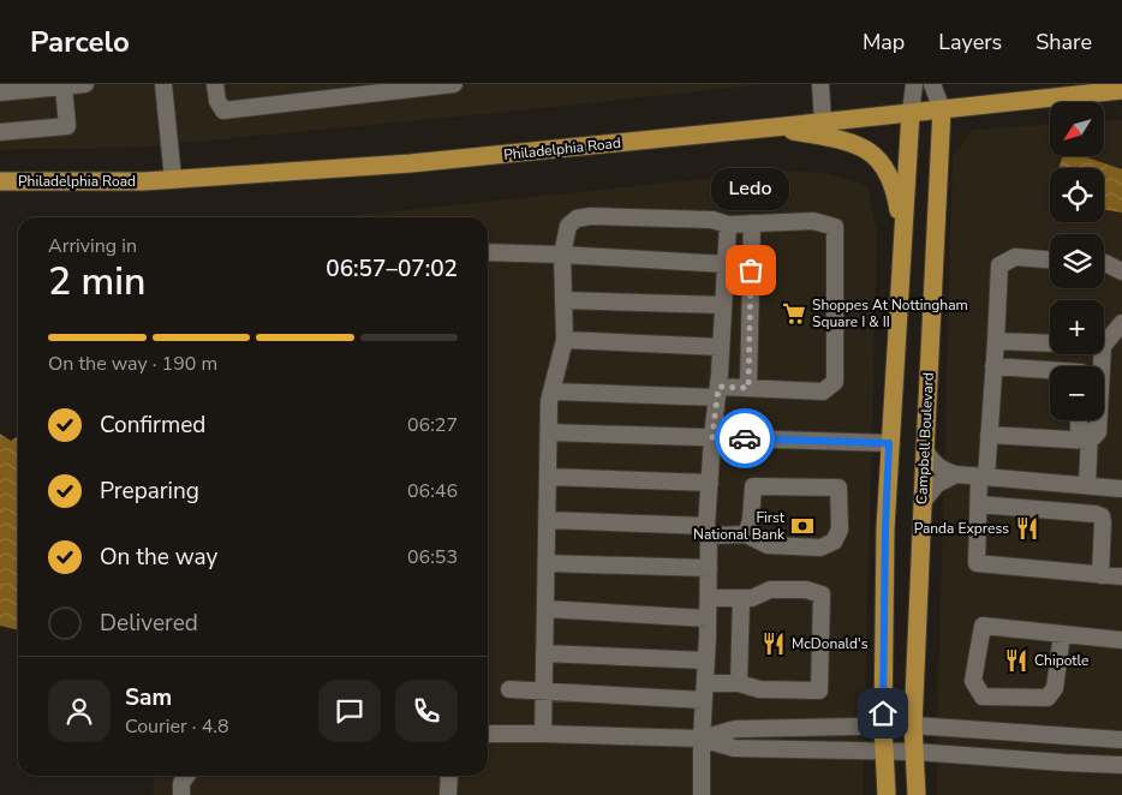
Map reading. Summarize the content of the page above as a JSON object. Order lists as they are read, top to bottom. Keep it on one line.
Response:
{"streets":{"main road":["Philadelphia Road","Campbell Boulevard"]},"crossings":[["Philadelphia Road","Campbell Boulevard"]],"places":{"other":["Ledo"],"supermarket":["Shoppes At Nottingham Square I & II"],"bank":["First National Bank"],"restaurant":["Panda Express","McDonald's","Chipotle"]},"north":"bottom left","page":{"header":"Parcelo","nav":["Map","Layers","Share"],"map_buttons":["+","−"],"bubble":"Ledo","heading":["2 min","Arriving in","06:57–07:02"],"panel":["Sam","Courier · 4.8"],"bar":"On the way · 190 m","list":[["Confirmed","06:27"],["Preparing","06:46"],["On the way","06:53"],"Delivered"]}}
